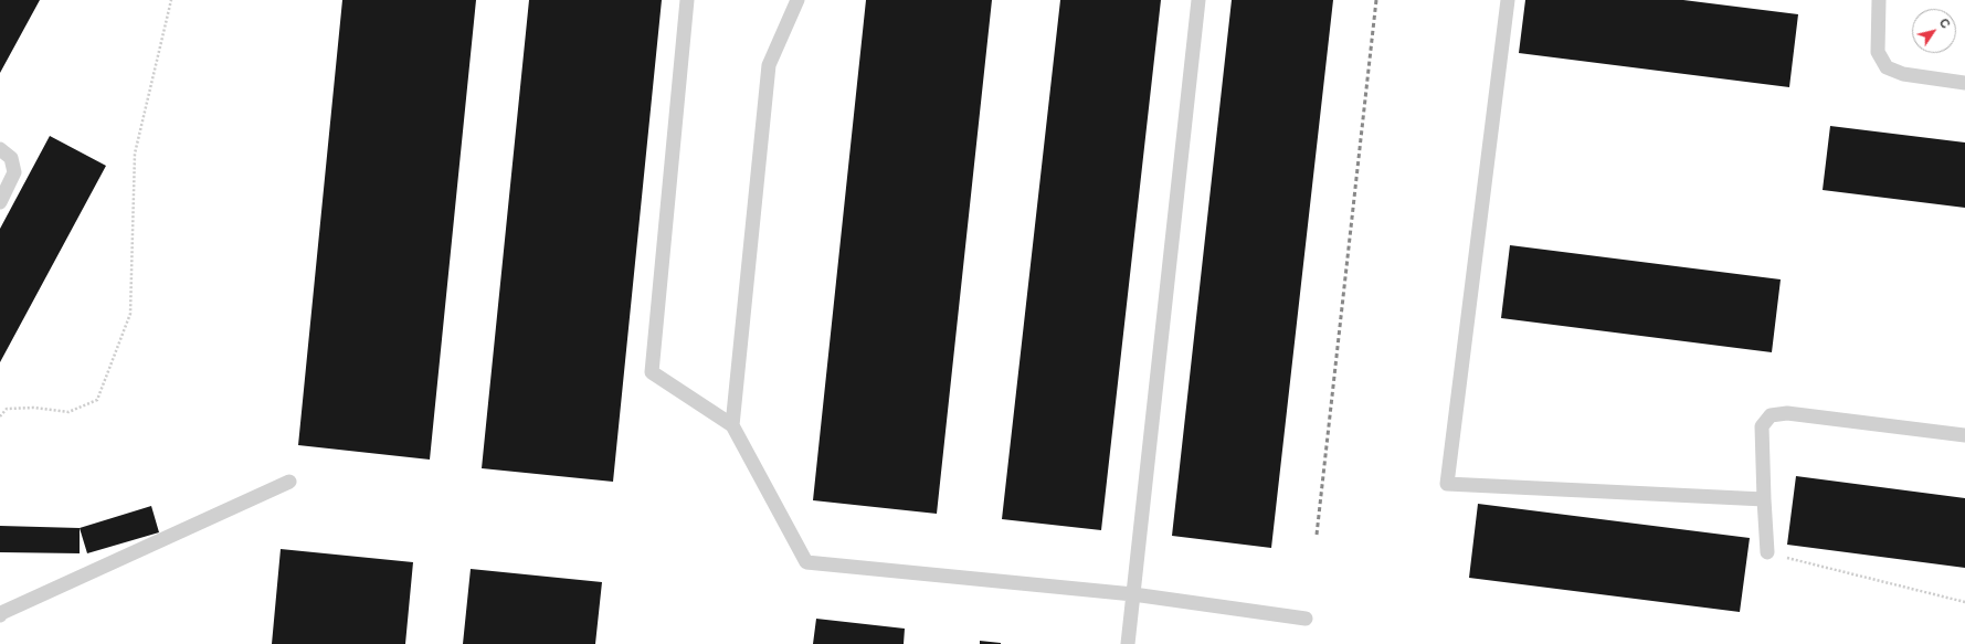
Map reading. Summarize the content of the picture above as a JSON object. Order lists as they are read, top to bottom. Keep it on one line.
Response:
{"north":"top right"}
